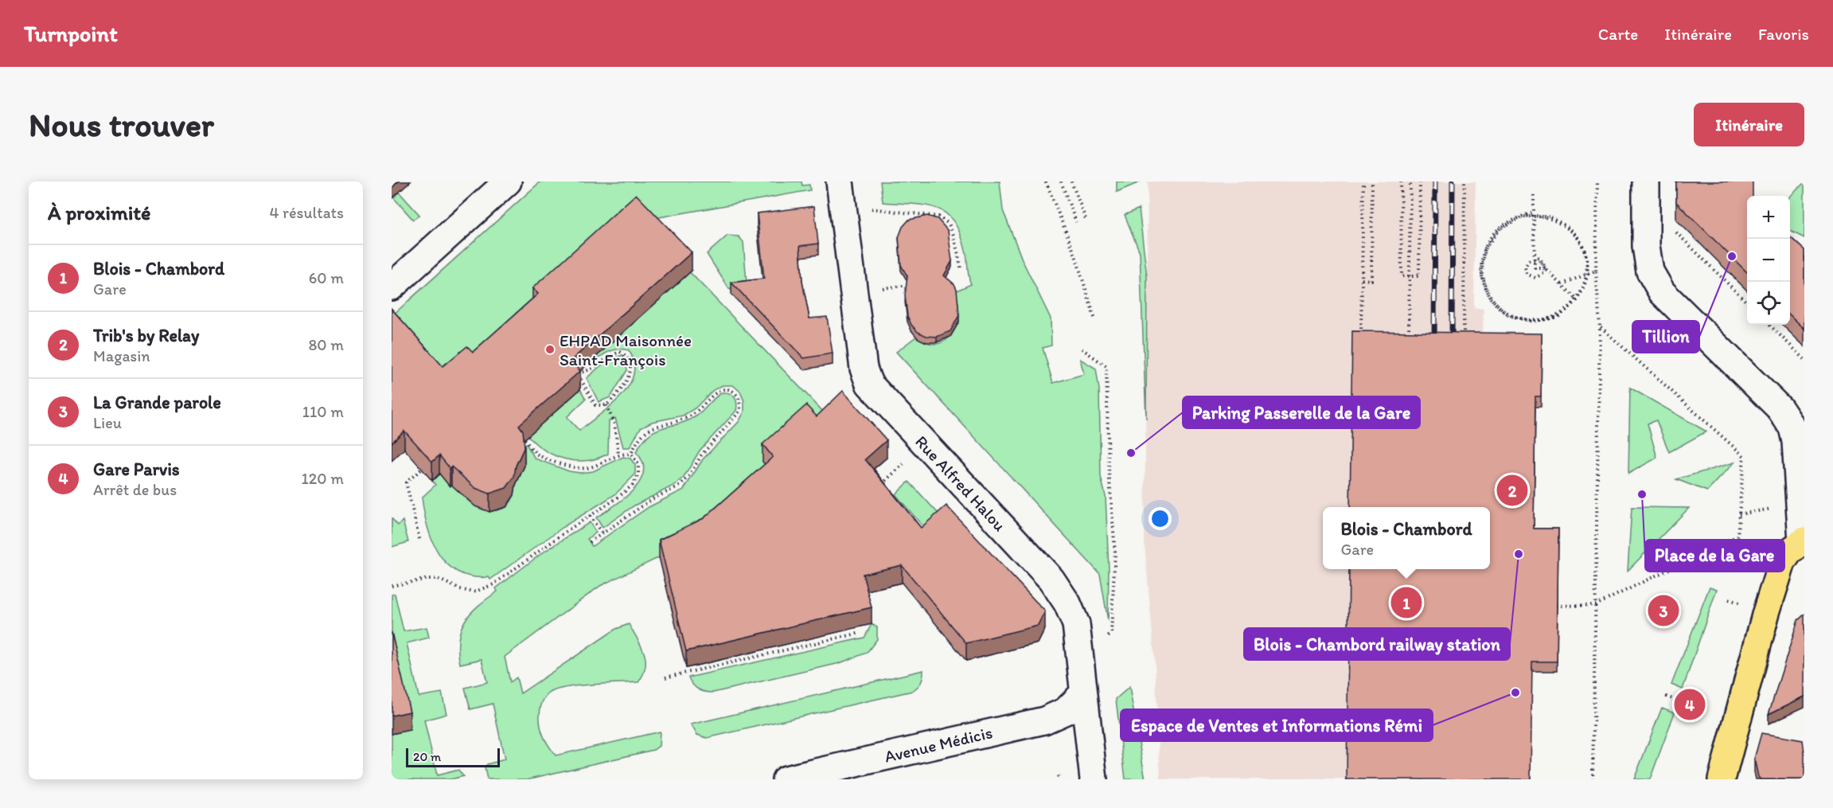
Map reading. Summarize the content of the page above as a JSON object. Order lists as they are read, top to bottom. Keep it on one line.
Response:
{"streets":{"street":["Rue Alfred Halou","Avenue Médicis"]},"crossings":[["Rue Alfred Halou","Avenue Médicis"]],"places":["Tillion","EHPAD Maisonnée Saint-François","Parking Passerelle de la Gare","Place de la Gare","Blois - Chambord railway station","Espace de Ventes et Informations Rémi"],"scale_bar":"20 m","page":{"header":"Turnpoint","nav":["Carte","Itinéraire","Favoris"],"buttons":"Itinéraire","title":"Nous trouver","heading":["À proximité","4 résultats"],"map_buttons":["+","−"],"list":[{"mark":"1","name":"Blois - Chambord","note":"Gare","value":"60 m"},{"mark":"2","name":"Trib's by Relay","note":"Magasin","value":"80 m"},{"mark":"3","name":"La Grande parole","note":"Lieu","value":"110 m"},{"mark":"4","name":"Gare Parvis","note":"Arrêt de bus","value":"120 m"}],"pins":["2","1","3","4"],"popup":["Blois - Chambord","Gare"],"scale":"20 m"}}
